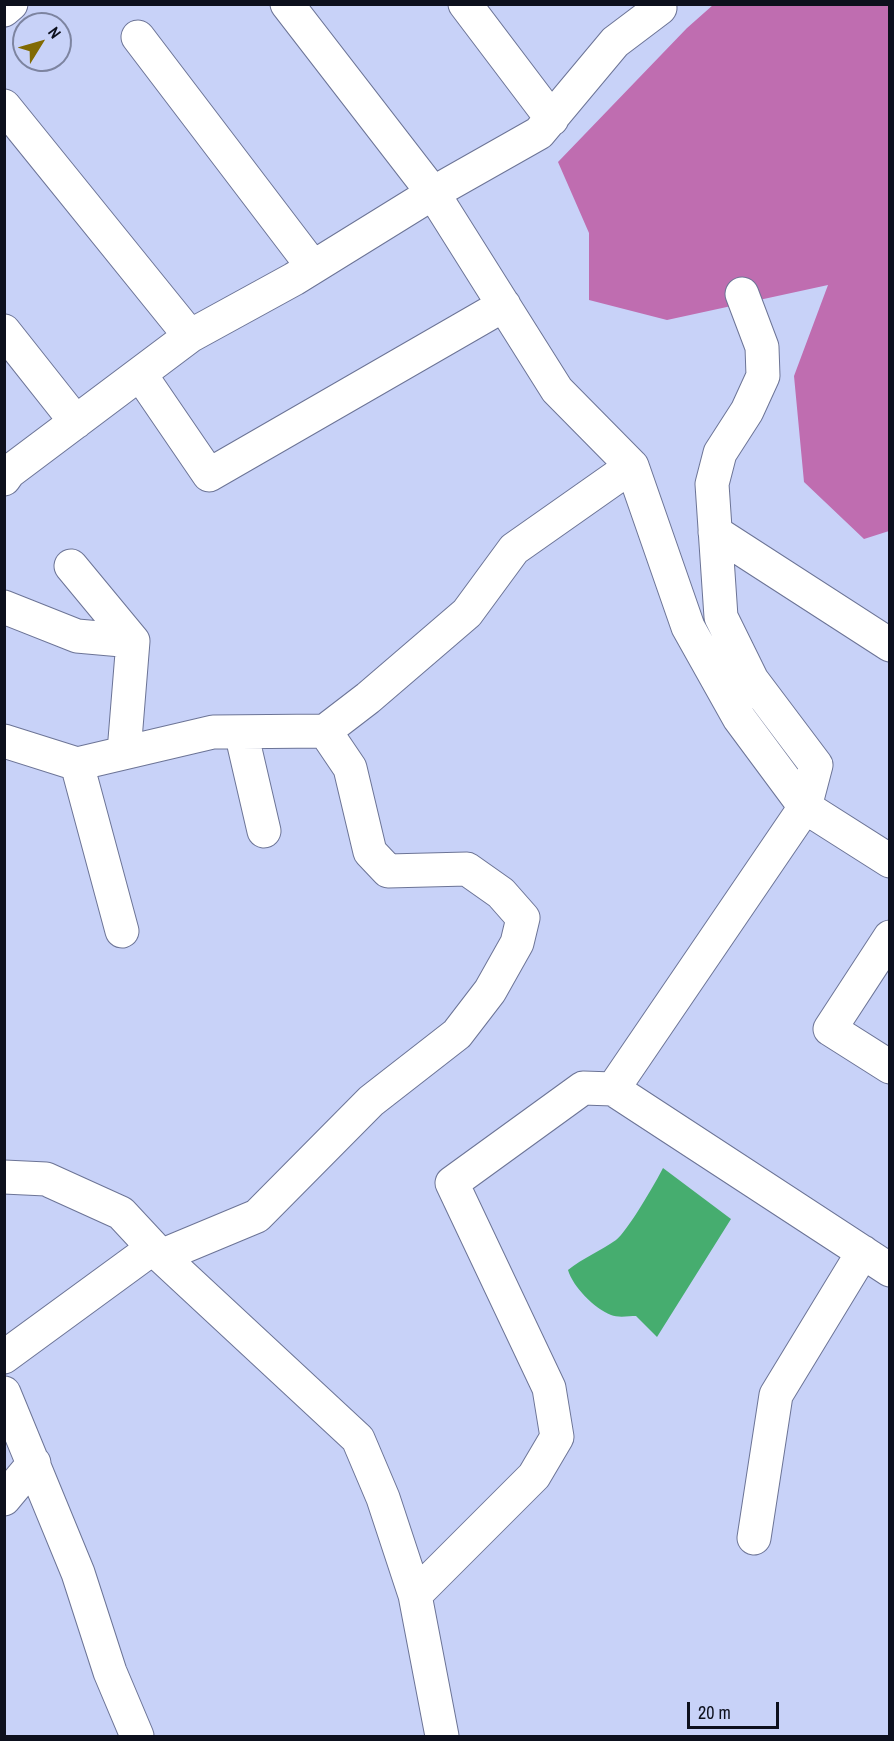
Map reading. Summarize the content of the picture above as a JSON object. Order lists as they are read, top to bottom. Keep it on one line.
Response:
{"scale_bar":"20 m","north":"top right"}
